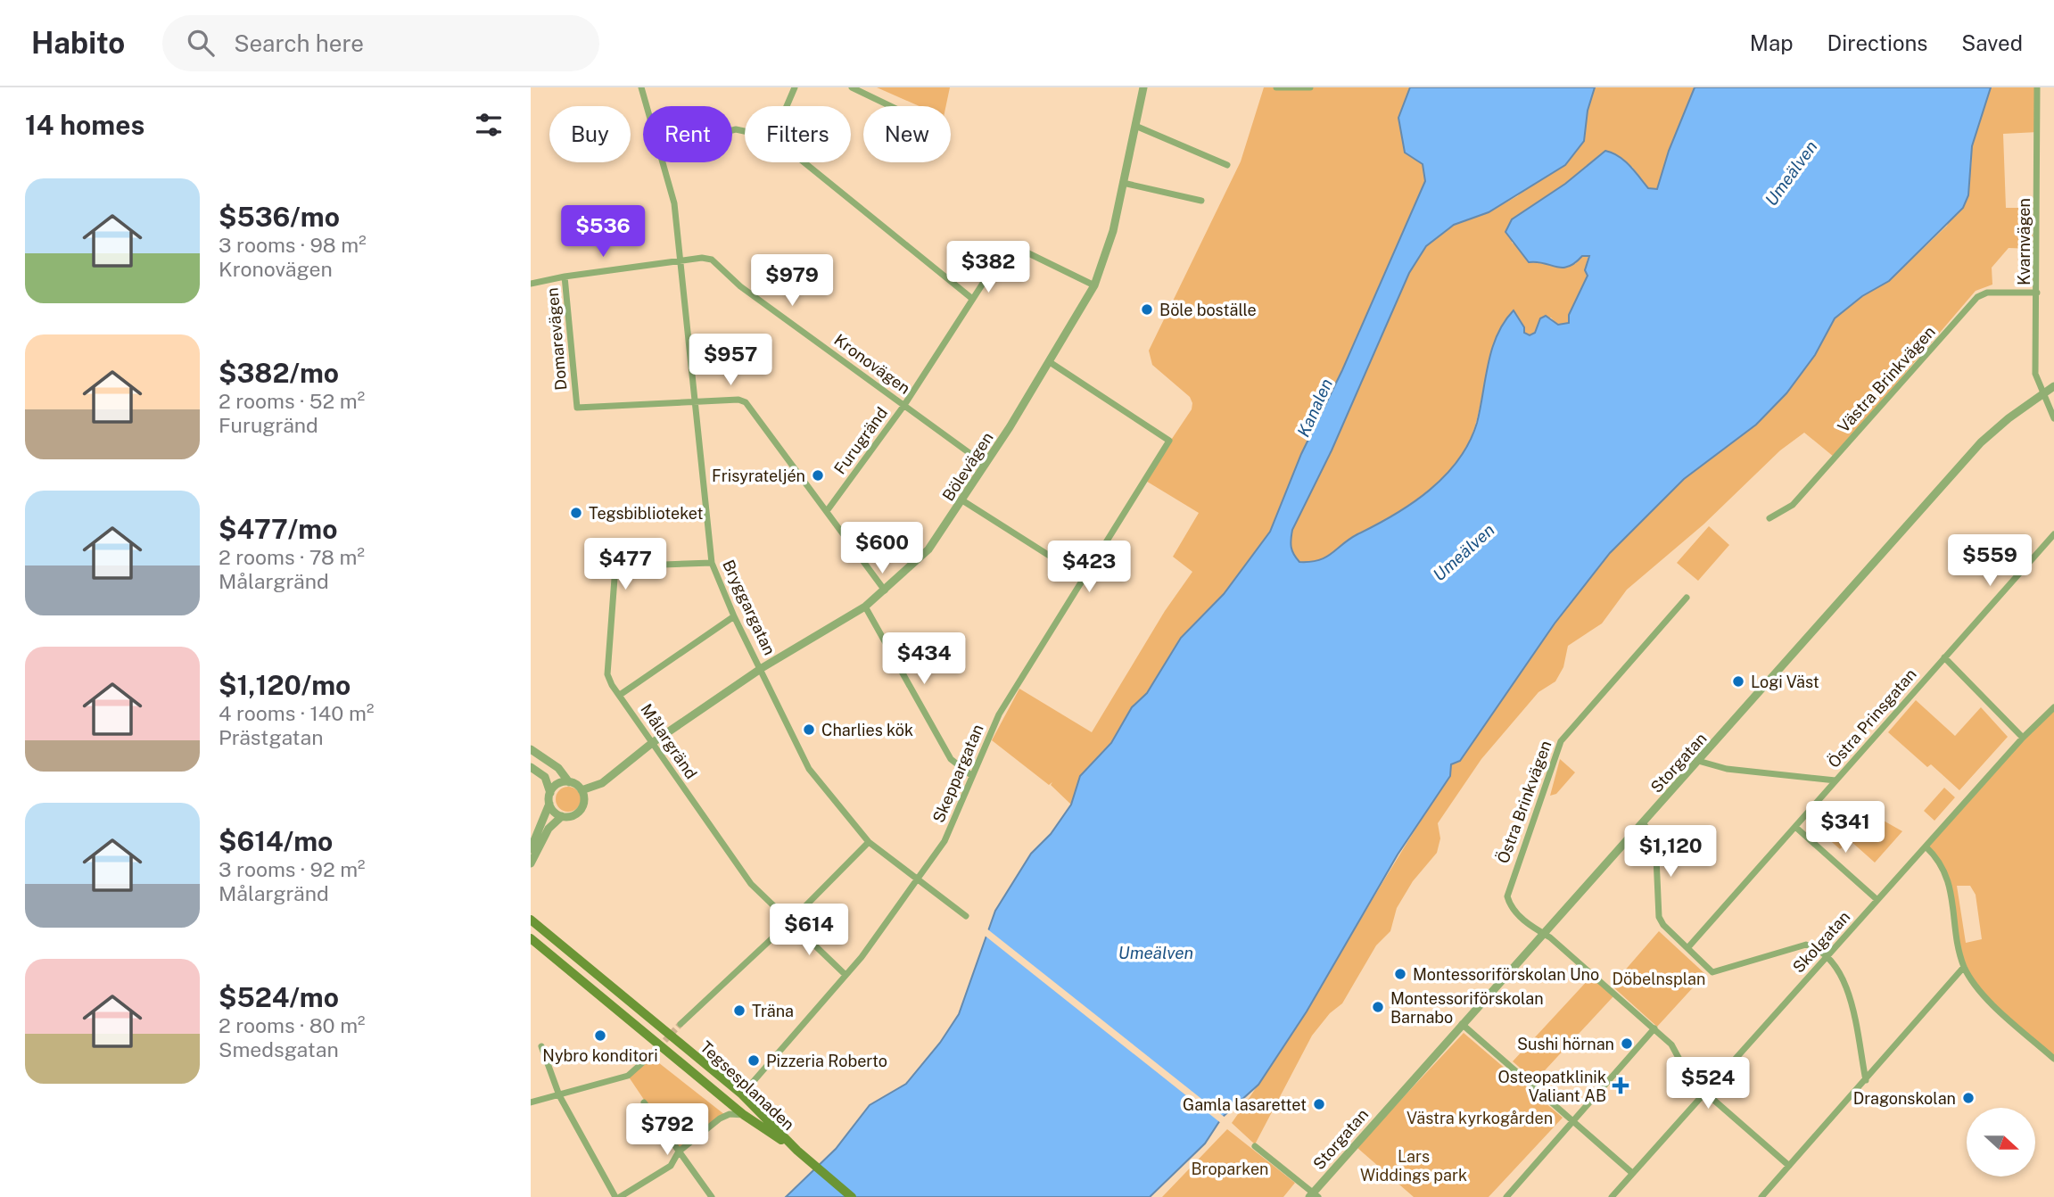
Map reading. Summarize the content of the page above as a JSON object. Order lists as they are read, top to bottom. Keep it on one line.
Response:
{"streets":{"main road":["Tegsesplanaden"],"street":["Kvarnvägen","Domarevägen","Kronovägen","Västra Brinkvägen","Furugränd","Bölevägen","Bryggargatan","Östra Prinsgatan","Målargränd","Storgatan","Skeppargatan","Östra Brinkvägen","Skolgatan"]},"crossings":[["Kvarnvägen","Västra Brinkvägen"],["Kvarnvägen","Storgatan"],["Domarevägen","Kronovägen"],["Domarevägen","Furugränd"],["Domarevägen","Bölevägen"],["Domarevägen","Bryggargatan"],["Kronovägen","Furugränd"],["Kronovägen","Bölevägen"],["Kronovägen","Bryggargatan"],["Furugränd","Bölevägen"],["Bölevägen","Bryggargatan"],["Bölevägen","Målargränd"],["Bölevägen","Skeppargatan"],["Bryggargatan","Målargränd"],["Bryggargatan","Skeppargatan"],["Målargränd","Skeppargatan"],["Storgatan","Östra Brinkvägen"],["Skeppargatan","Tegsesplanaden"],["Östra Brinkvägen","Skolgatan"]],"water":["Umeälven","Kanalen"],"parks":["Döbelnsplan","Västra kyrkogården","Lars Widdings park","Broparken"],"places":{"other":["Böle boställe","Frisyrateljén","Tegsbiblioteket","Logi Väst","Charlies kök","Montessoriförskolan Uno","Montessoriförskolan Barnabo","Träna","Nybro konditori","Sushi hörnan","Pizzeria Roberto","Dragonskolan","Gamla lasarettet"],"health":["Osteopatklinik Valiant AB"]},"north":"right","page":{"header":"Habito","search":"Search here","nav":["Map","Directions","Saved"],"heading":"14 homes","chip":["Buy","Rent","Filters","New"],"list":[{"name":"$536/mo","note":"3 rooms · 98 m² · Kronovägen"},{"name":"$382/mo","note":"2 rooms · 52 m² · Furugränd"},{"name":"$477/mo","note":"2 rooms · 78 m² · Målargränd"},{"name":"$1,120/mo","note":"4 rooms · 140 m² · Prästgatan"},{"name":"$614/mo","note":"3 rooms · 92 m² · Målargränd"},{"name":"$524/mo","note":"2 rooms · 80 m² · Smedsgatan"}],"price":["$536","$382","$979","$957","$600","$559","$477","$423","$434","$341","$1,120","$614","$524","$792"]}}
